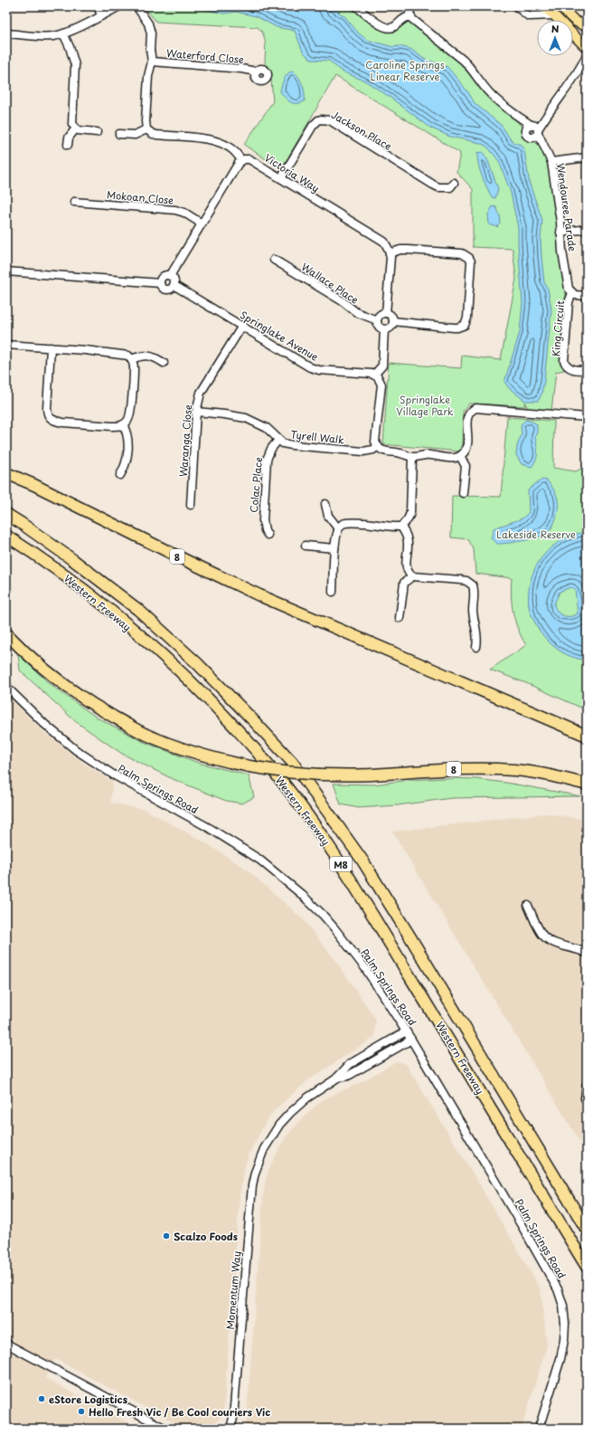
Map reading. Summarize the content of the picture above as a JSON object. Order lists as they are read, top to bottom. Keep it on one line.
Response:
{"streets":{"highway":["8","Western Freeway","M8"],"street":["Waterford Close","Jackson Place","Victoria Way","Mokoan Close","Wendouree Parade","Wallace Place","King Circuit","Springlake Avenue","Tyrell Walk","Waranga Close","Colac Place","Palm Springs Road","Momentum Way"]},"crossings":[["Jackson Place","Victoria Way"],["Wendouree Parade","King Circuit"],["Springlake Avenue","Waranga Close"],["Tyrell Walk","Waranga Close"],["Tyrell Walk","Colac Place"],["Palm Springs Road","Momentum Way"]],"parks":["Caroline Springs Linear Reserve","Springlake Village Park","Lakeside Reserve"],"places":["Scalzo Foods","eStore Logistics","Hello Fresh Vic / Be Cool couriers Vic"],"north":"top"}
